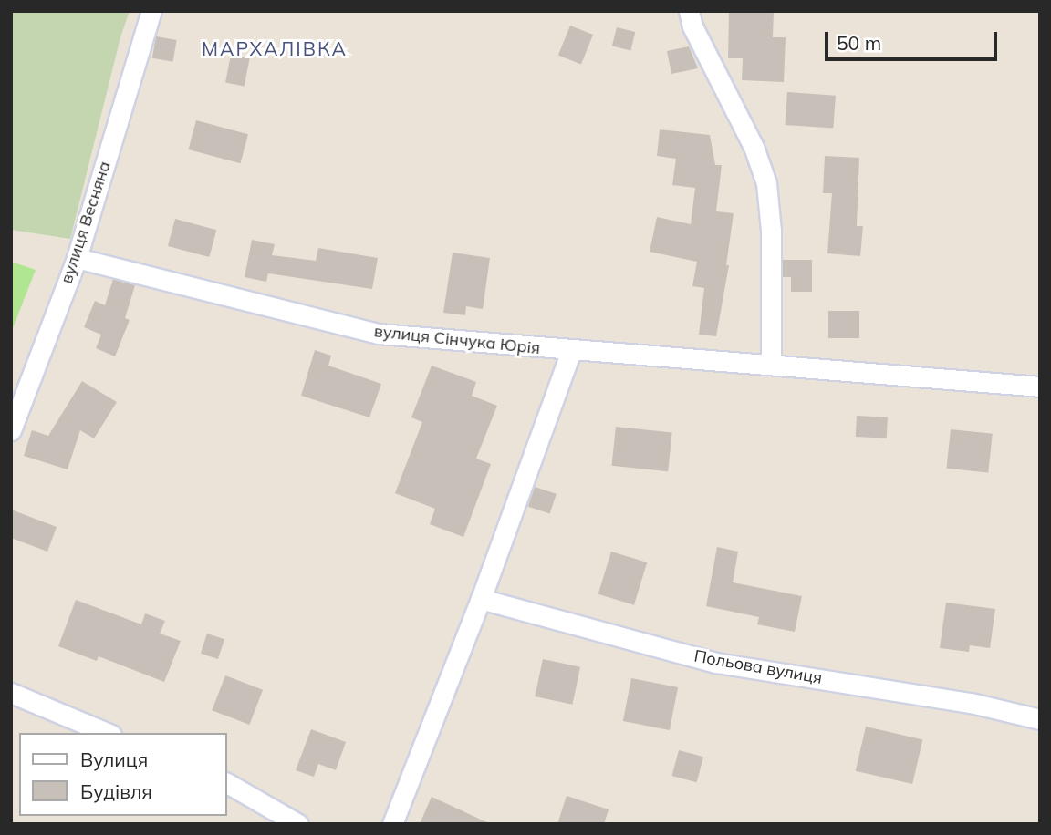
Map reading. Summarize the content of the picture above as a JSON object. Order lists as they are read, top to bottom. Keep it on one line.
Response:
{"streets":{"street":["вулиця Весняна","вулиця Сінчука Юрія","Польова вулиця"]},"crossings":[["вулиця Весняна","вулиця Сінчука Юрія"]],"districts":["МАРХАЛІВКА"],"legend":["Вулиця","Будівля"],"scale_bar":"50 m"}
